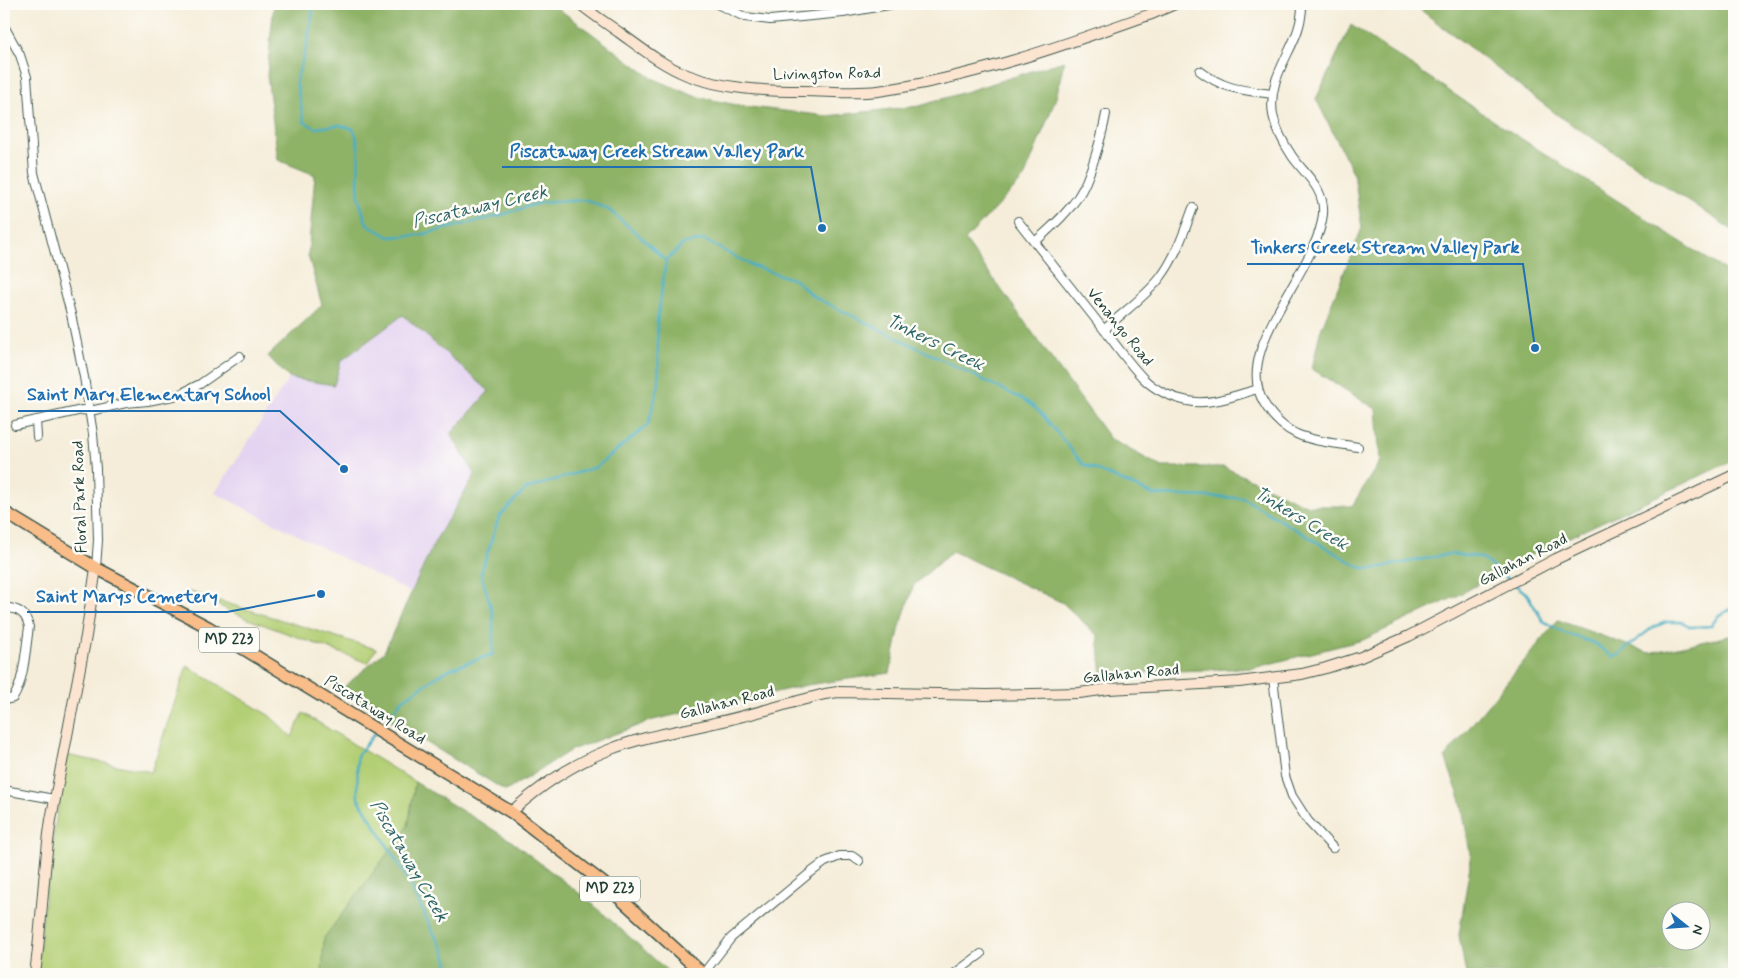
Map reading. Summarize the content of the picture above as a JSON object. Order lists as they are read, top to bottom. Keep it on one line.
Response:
{"streets":{"main road":["MD 223","Piscataway Road"],"street":["Livingston Road","Venango Road","Floral Park Road","Gallahan Road"]},"crossings":[["Floral Park Road","Piscataway Road"],["Gallahan Road","Piscataway Road"]],"water":["Piscataway Creek","Tinkers Creek"],"places":["Piscataway Creek Stream Valley Park","Tinkers Creek Stream Valley Park","Saint Mary Elementary School","Saint Marys Cemetery"],"north":"right"}
